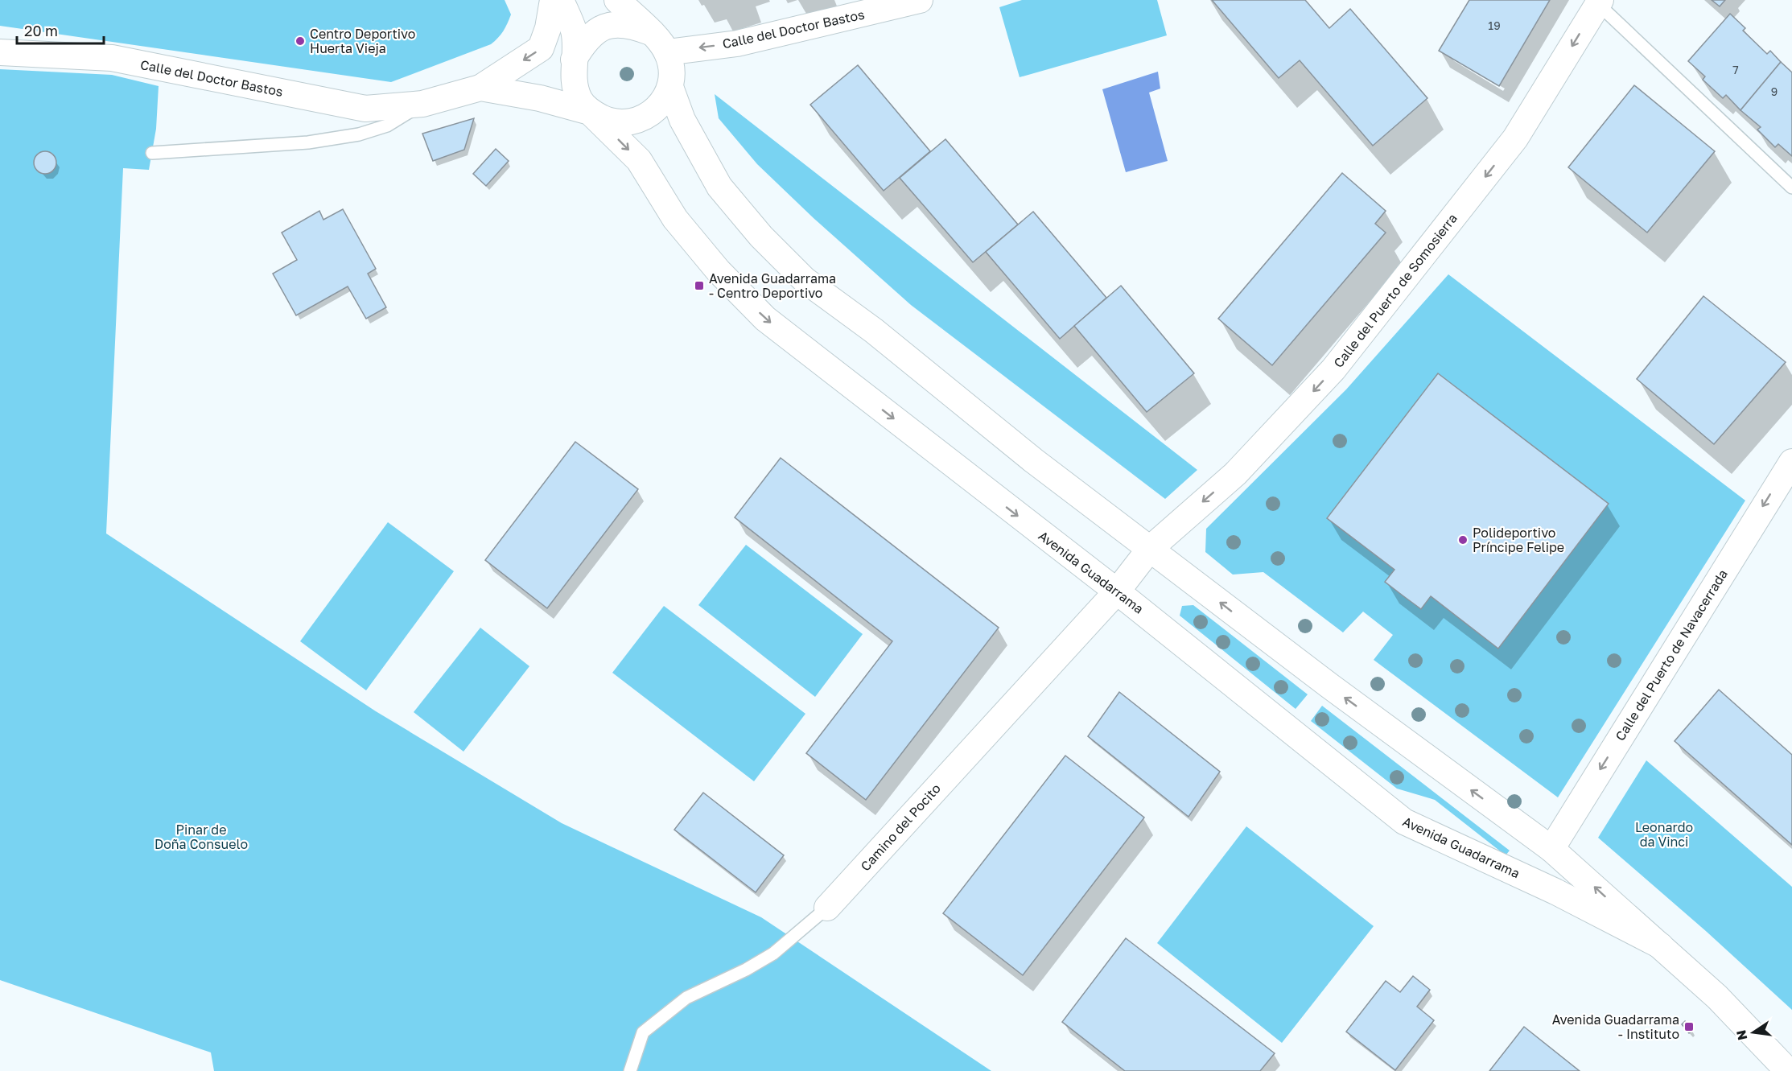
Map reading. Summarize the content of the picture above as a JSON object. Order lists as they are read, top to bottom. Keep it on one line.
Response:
{"streets":{"street":["Calle del Doctor Bastos","Calle del Puerto de Somosierra","Avenida Guadarrama","Calle del Puerto de Navacerrada","Camino del Pocito"]},"crossings":[["Calle del Doctor Bastos","Avenida Guadarrama"],["Calle del Puerto de Somosierra","Avenida Guadarrama"],["Calle del Puerto de Somosierra","Camino del Pocito"],["Avenida Guadarrama","Calle del Puerto de Navacerrada"],["Avenida Guadarrama","Camino del Pocito"]],"one_way":["Calle del Puerto de Somosierra","Calle del Puerto de Navacerrada"],"parks":["Leonardo da Vinci","Pinar de Doña Consuelo"],"places":{"other":["Centro Deportivo Huerta Vieja","Polideportivo Príncipe Felipe"],"transit":["Avenida Guadarrama - Centro Deportivo","Avenida Guadarrama - Instituto"]},"house_numbers":["19","7","9"],"scale_bar":"20 m","north":"left"}
